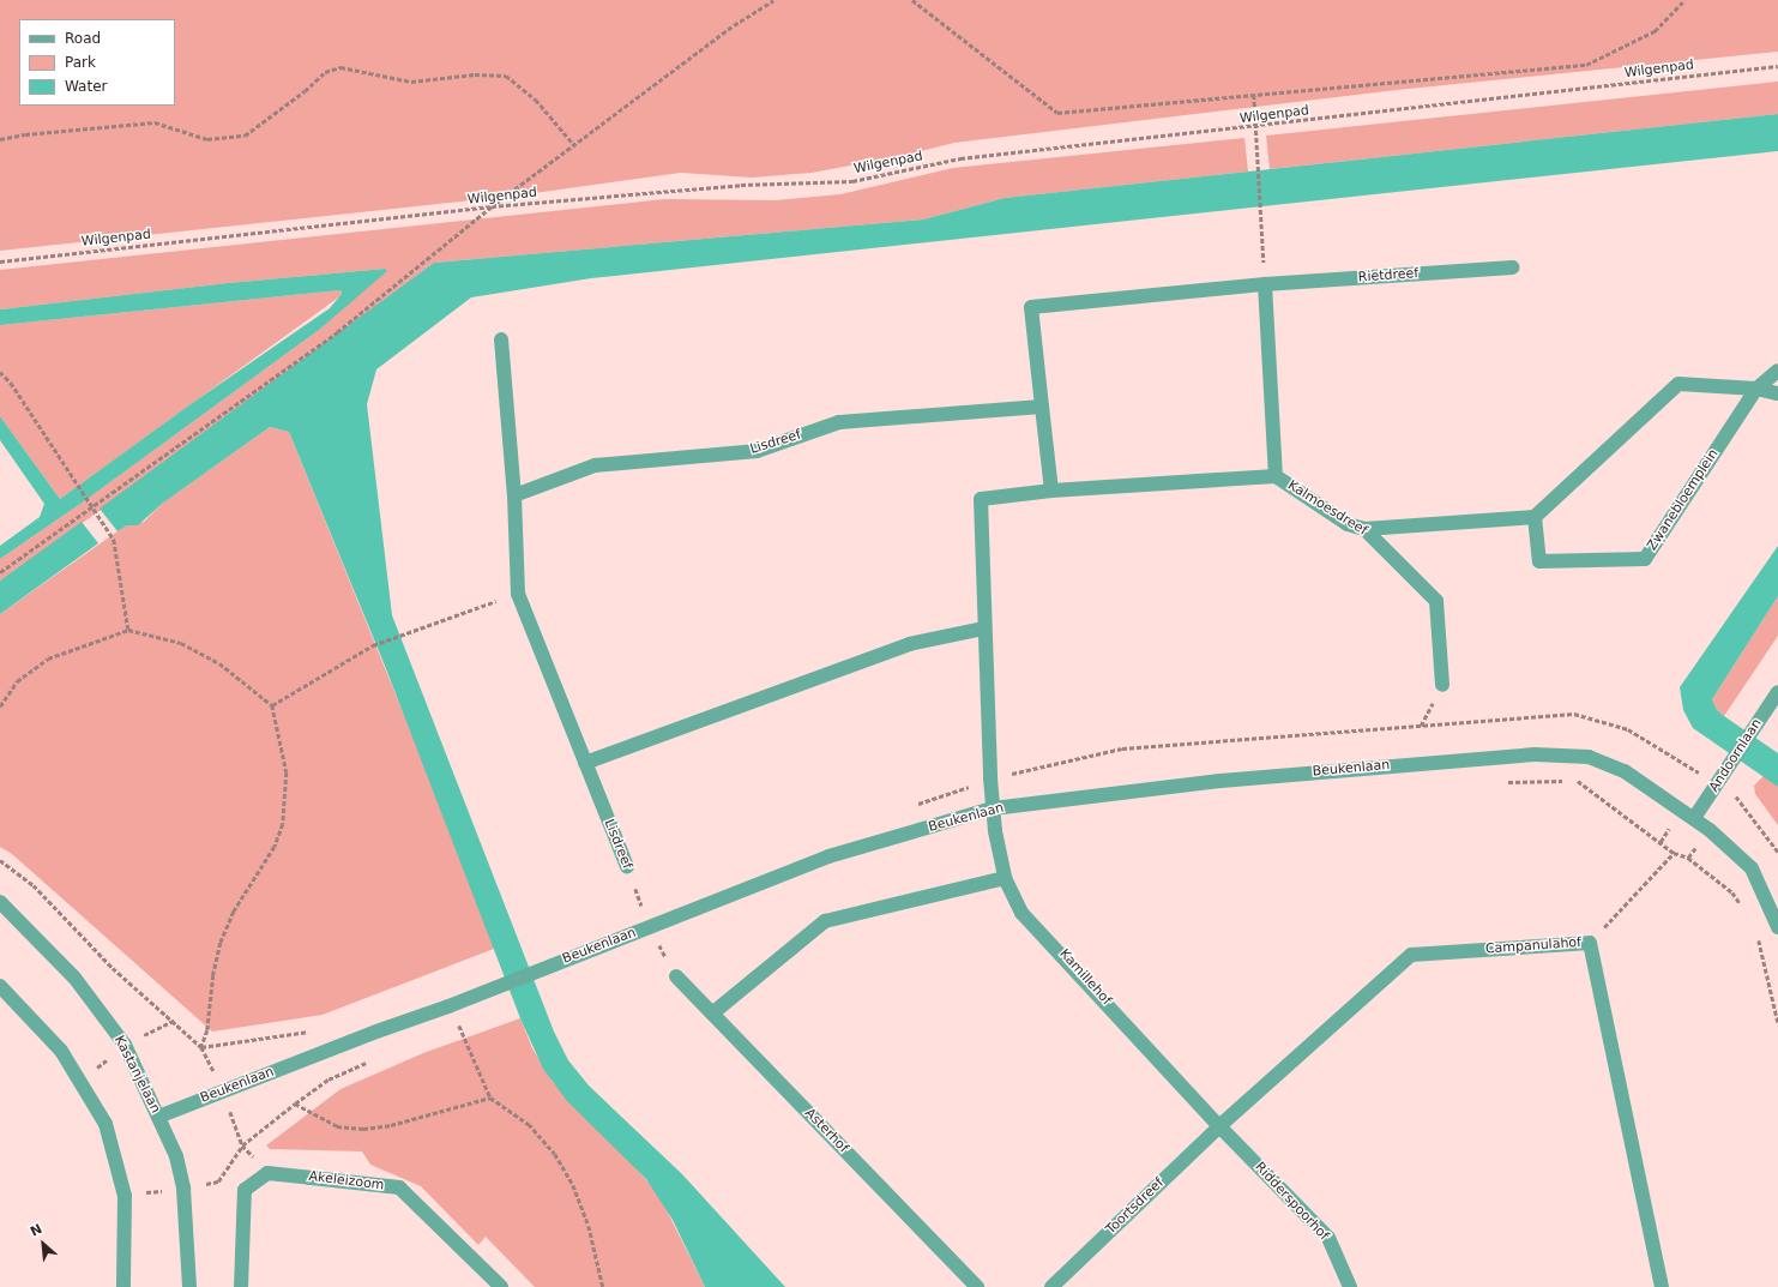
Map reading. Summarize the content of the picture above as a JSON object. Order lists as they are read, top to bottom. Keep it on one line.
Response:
{"streets":{"street":["Rietdreef","Lisdreef","Zwanebloemplein","Kalmoesdreef","Andoornlaan","Beukenlaan","Campanulahof","Kamillehof","Kastanjelaan","Asterhof","Akeleizoom","Ridderspoorhof","Toortsdreef"],"path":["Wilgenpad"]},"crossings":[["Rietdreef","Lisdreef"],["Lisdreef","Beukenlaan"],["Lisdreef","Asterhof"],["Andoornlaan","Beukenlaan"],["Beukenlaan","Kamillehof"],["Beukenlaan","Kastanjelaan"],["Campanulahof","Kamillehof"],["Campanulahof","Ridderspoorhof"],["Campanulahof","Toortsdreef"],["Kamillehof","Ridderspoorhof"],["Kamillehof","Toortsdreef"],["Ridderspoorhof","Toortsdreef"]],"legend":["Road","Park","Water"],"north":"top left"}
